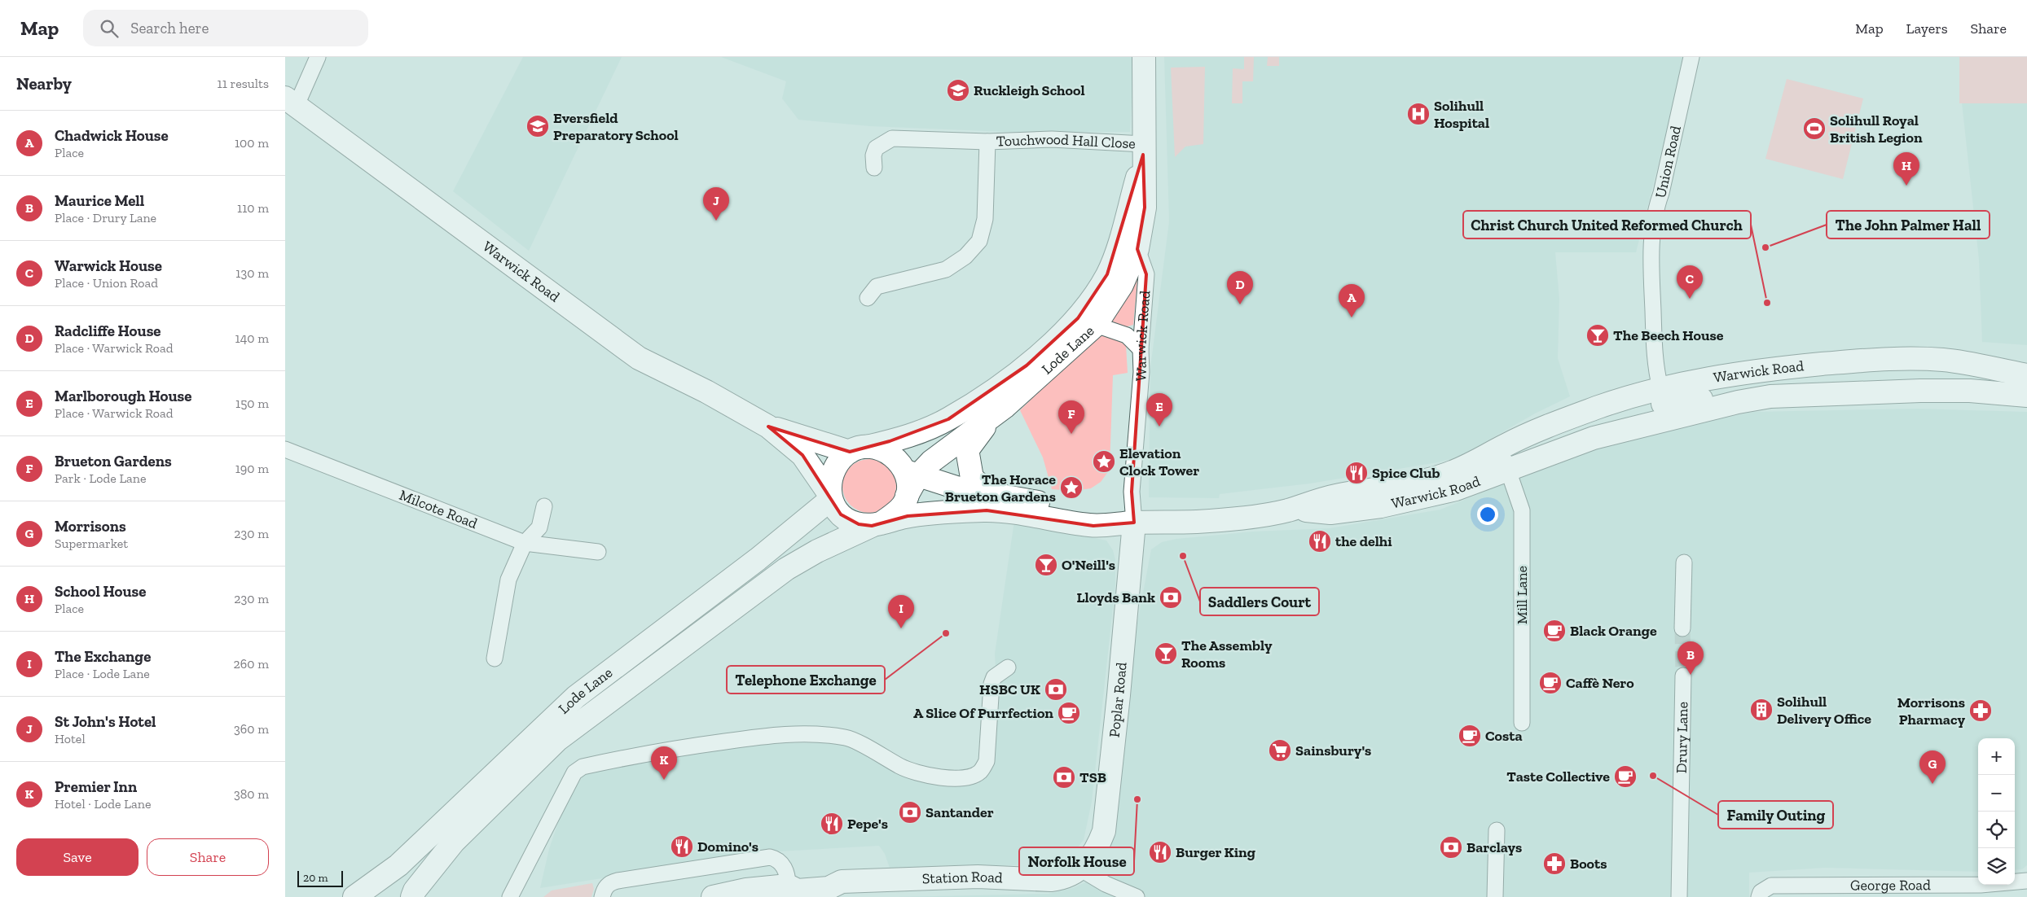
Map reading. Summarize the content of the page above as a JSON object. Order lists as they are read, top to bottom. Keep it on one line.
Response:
{"streets":{"main road":["Warwick Road","Lode Lane","Poplar Road","Station Road"],"street":["Touchwood Hall Close","Union Road","Milcote Road","Mill Lane","Drury Lane","George Road"]},"crossings":[["Touchwood Hall Close","Lode Lane"],["Union Road","Warwick Road"],["Warwick Road","Lode Lane"],["Warwick Road","Mill Lane"],["Warwick Road","Poplar Road"],["Poplar Road","Station Road"]],"places":{"school or university":["Ruckleigh School","Eversfield Preparatory School"],"hospital":["Solihull Hospital"],"sports":["Solihull Royal British Legion"],"other":["The John Palmer Hall","Christ Church United Reformed Church","Saddlers Court","Telephone Exchange","Family Outing","Norfolk House"],"bar":["The Beech House","O'Neill's","The Assembly Rooms"],"place":["Elevation Clock Tower","The Horace Brueton Gardens"],"restaurant":["Spice Club","the delhi","Pepe's","Domino's","Burger King"],"bank":["Lloyds Bank","HSBC UK","TSB","Santander","Barclays"],"cafe":["Black Orange","Caffè Nero","A Slice Of Purrfection","Costa","Taste Collective"],"building":["Solihull Delivery Office"],"pharmacy":["Morrisons Pharmacy","Boots"],"supermarket":["Sainsbury's"]},"scale_bar":"20 m","page":{"header":"Map","search":"Search here","nav":["Map","Layers","Share"],"heading":["Nearby","11 results"],"list":[{"mark":"A","name":"Chadwick House","note":"Place","value":"100 m"},{"mark":"B","name":"Maurice Mell","note":"Place · Drury Lane","value":"110 m"},{"mark":"C","name":"Warwick House","note":"Place · Union Road","value":"130 m"},{"mark":"D","name":"Radcliffe House","note":"Place · Warwick Road","value":"140 m"},{"mark":"E","name":"Marlborough House","note":"Place · Warwick Road","value":"150 m"},{"mark":"F","name":"Brueton Gardens","note":"Park · Lode Lane","value":"190 m"},{"mark":"G","name":"Morrisons","note":"Supermarket","value":"230 m"},{"mark":"H","name":"School House","note":"Place","value":"230 m"},{"mark":"I","name":"The Exchange","note":"Place · Lode Lane","value":"260 m"},{"mark":"J","name":"St John's Hotel","note":"Hotel","value":"360 m"},{"mark":"K","name":"Premier Inn","note":"Hotel · Lode Lane","value":"380 m"}],"pins":["H","J","C","D","A","E","F","I","B","K","G"],"map_buttons":["+","−"],"buttons":["Save","Share"],"scale":"20 m"}}
